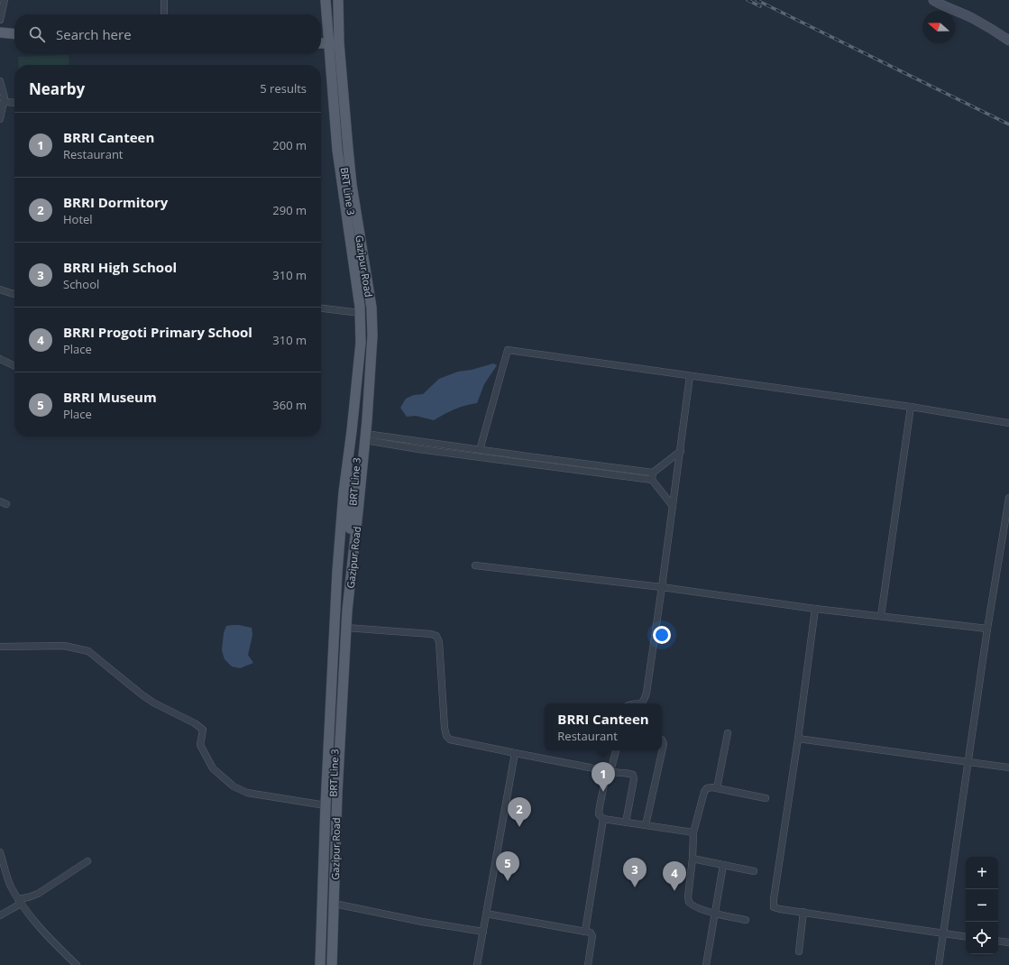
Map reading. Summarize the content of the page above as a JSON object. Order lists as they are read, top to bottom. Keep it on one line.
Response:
{"streets":{"main road":["BRT Line 3","Gazipur Road"]},"crossings":[["BRT Line 3","Gazipur Road"]],"north":"left","page":{"search":"Search here","heading":["Nearby","5 results"],"list":[{"mark":"1","name":"BRRI Canteen","note":"Restaurant","value":"200 m"},{"mark":"2","name":"BRRI Dormitory","note":"Hotel","value":"290 m"},{"mark":"3","name":"BRRI High School","note":"School","value":"310 m"},{"mark":"4","name":"BRRI Progoti Primary School","note":"Place","value":"310 m"},{"mark":"5","name":"BRRI Museum","note":"Place","value":"360 m"}],"popup":["BRRI Canteen","Restaurant"],"pins":["1","2","5","3","4"],"map_buttons":["+","−"]}}
